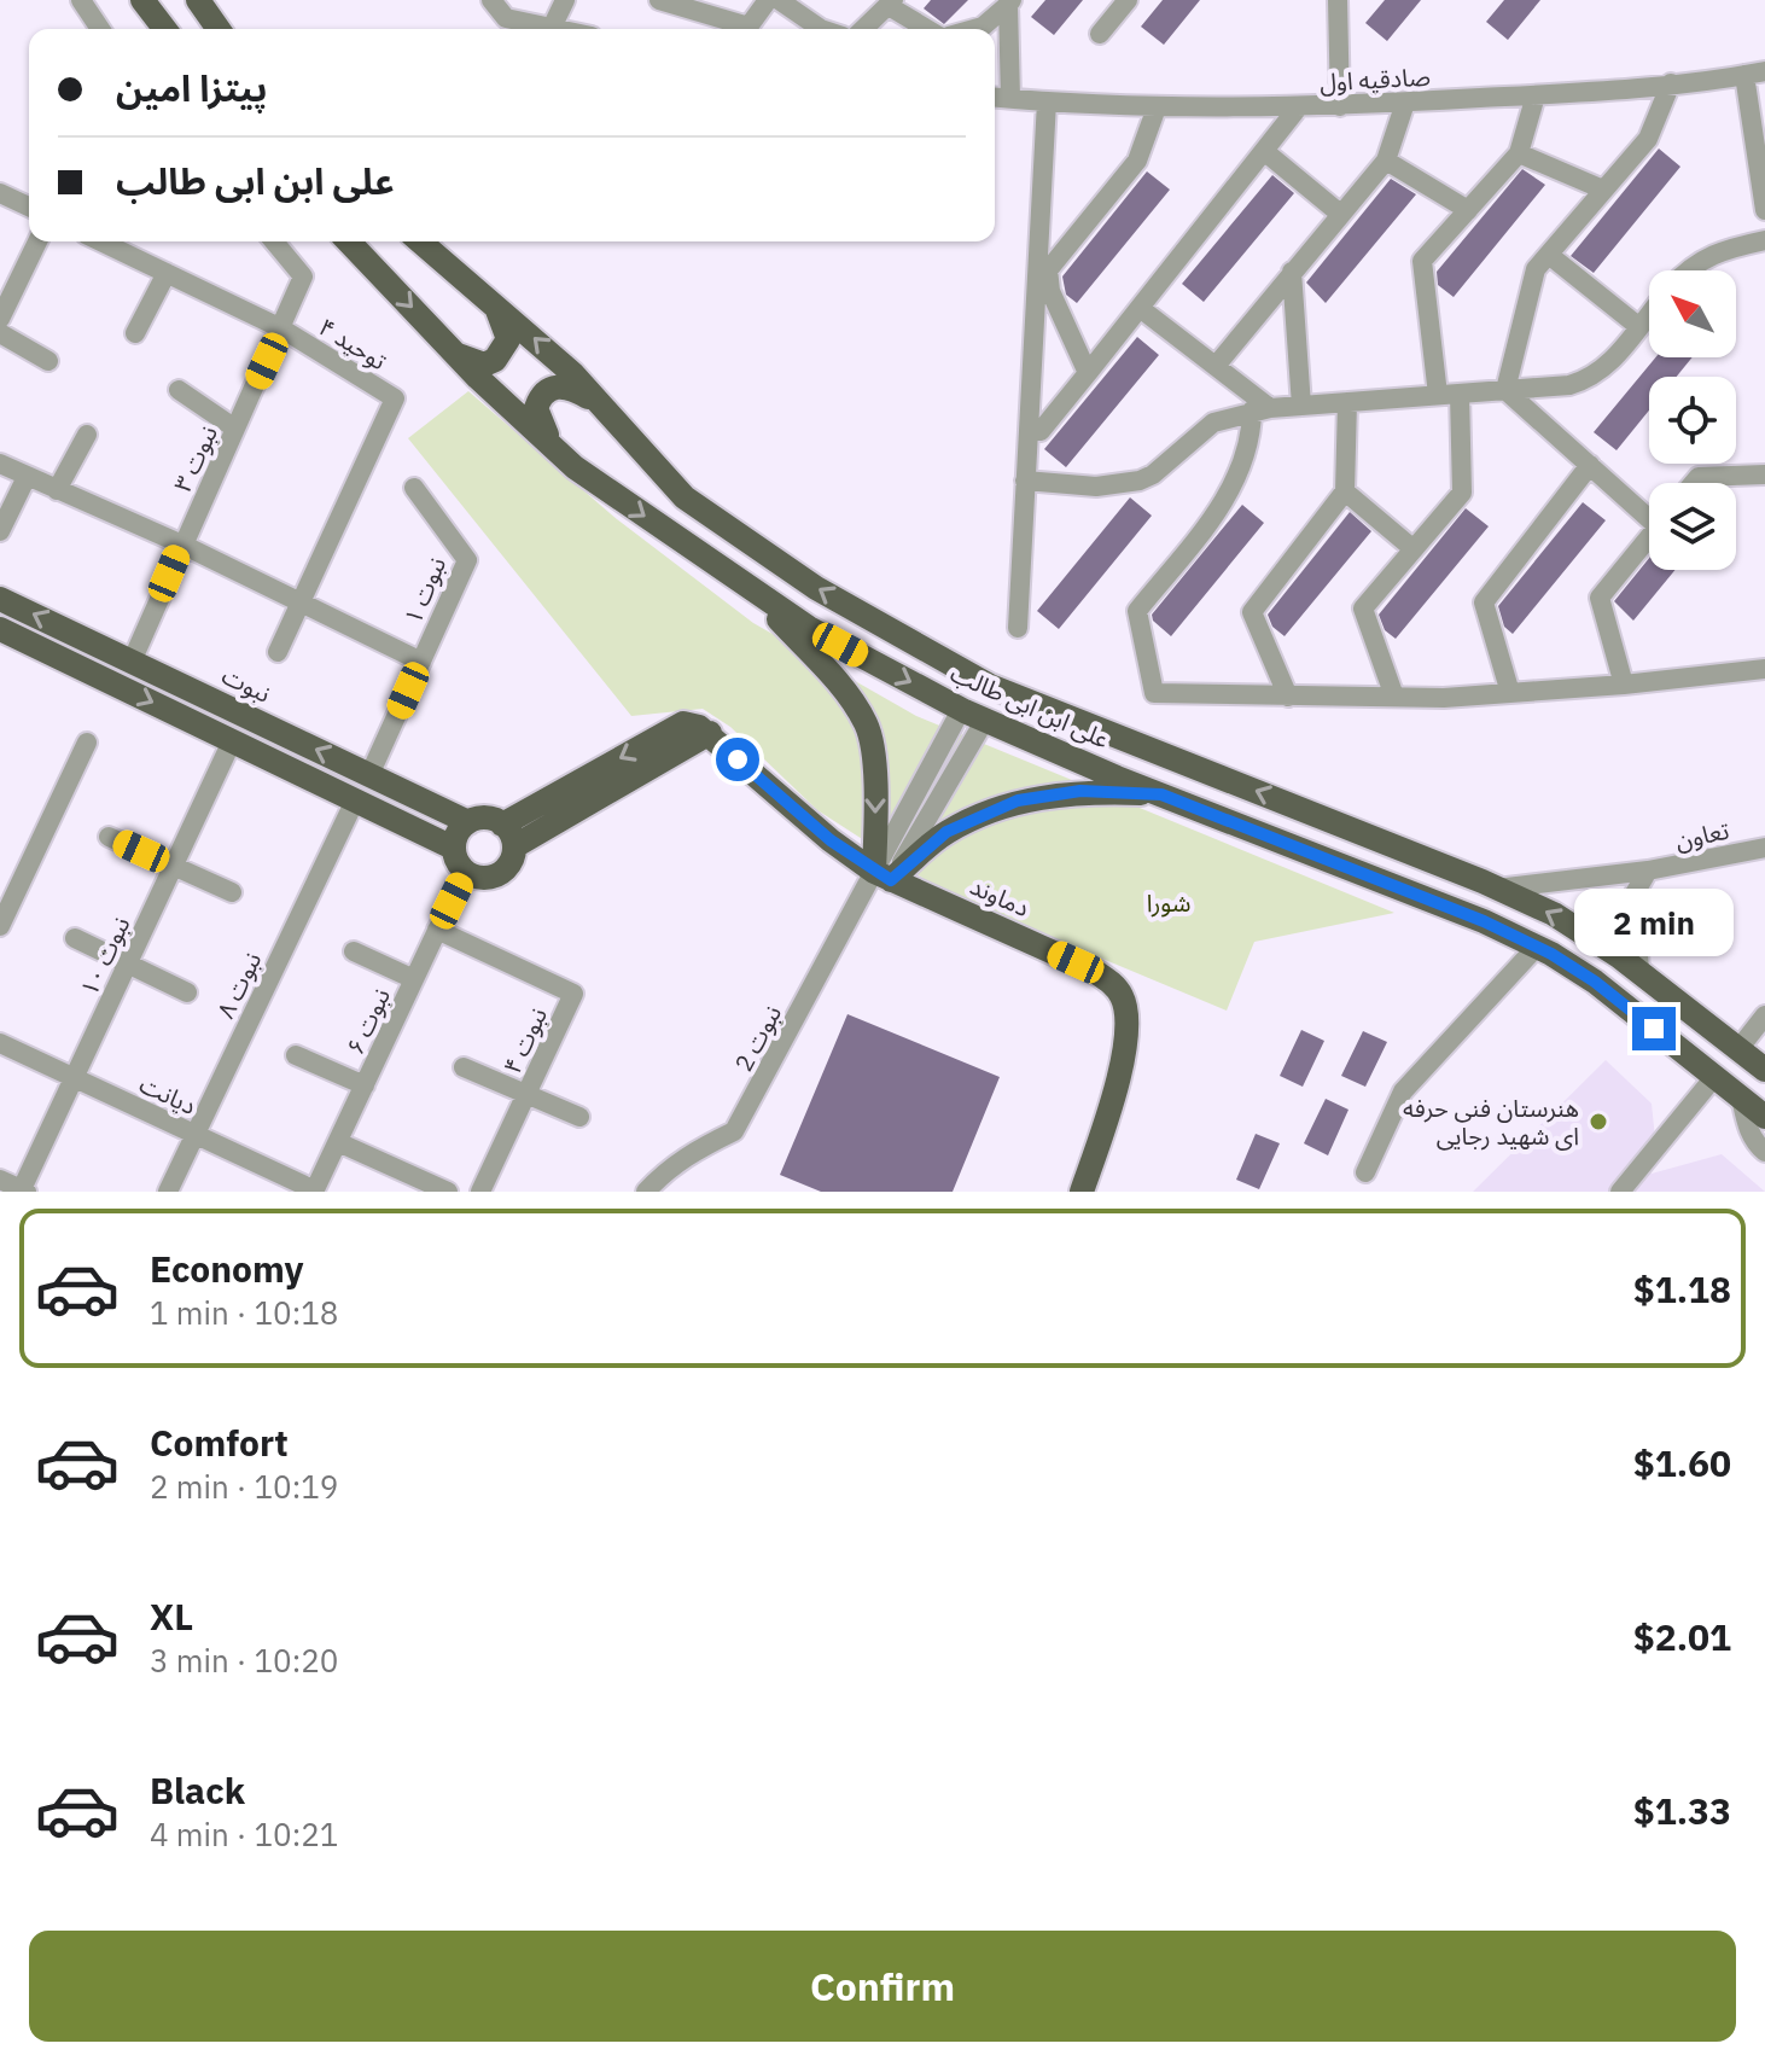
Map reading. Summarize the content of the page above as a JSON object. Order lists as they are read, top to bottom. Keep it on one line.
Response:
{"streets":{"main road":["نبوت","علی ابن ابی طالب","دماوند"],"street":["صادقیه اول","توحید ۴","نبوت ۳","نبوت ۱","تعاون","نبوت ۱۰","نبوت ۸","نبوت ۶","نبوت 2","نبوت ۴","دیانت"]},"crossings":[["توحید ۴","نبوت ۳"],["نبوت ۳","نبوت"],["نبوت ۱","نبوت"],["نبوت","نبوت ۶"],["علی ابن ابی طالب","تعاون"],["دماوند","نبوت 2"],["نبوت ۱۰","دیانت"],["نبوت ۸","دیانت"],["نبوت ۶","نبوت ۴"],["نبوت ۶","دیانت"]],"parks":["شورا"],"places":["هنرستان فنی حرفه ای شهید رجایی"],"north":"top left","page":{"banner":["پیتزا امین","علی ابن ابی طالب"],"bubble":"2 min","list":[{"name":"Economy","note":"1 min · 10:18","value":"$1.18"},{"name":"Comfort","note":"2 min · 10:19","value":"$1.60"},{"name":"XL","note":"3 min · 10:20","value":"$2.01"},{"name":"Black","note":"4 min · 10:21","value":"$1.33"}],"buttons":"Confirm"}}
